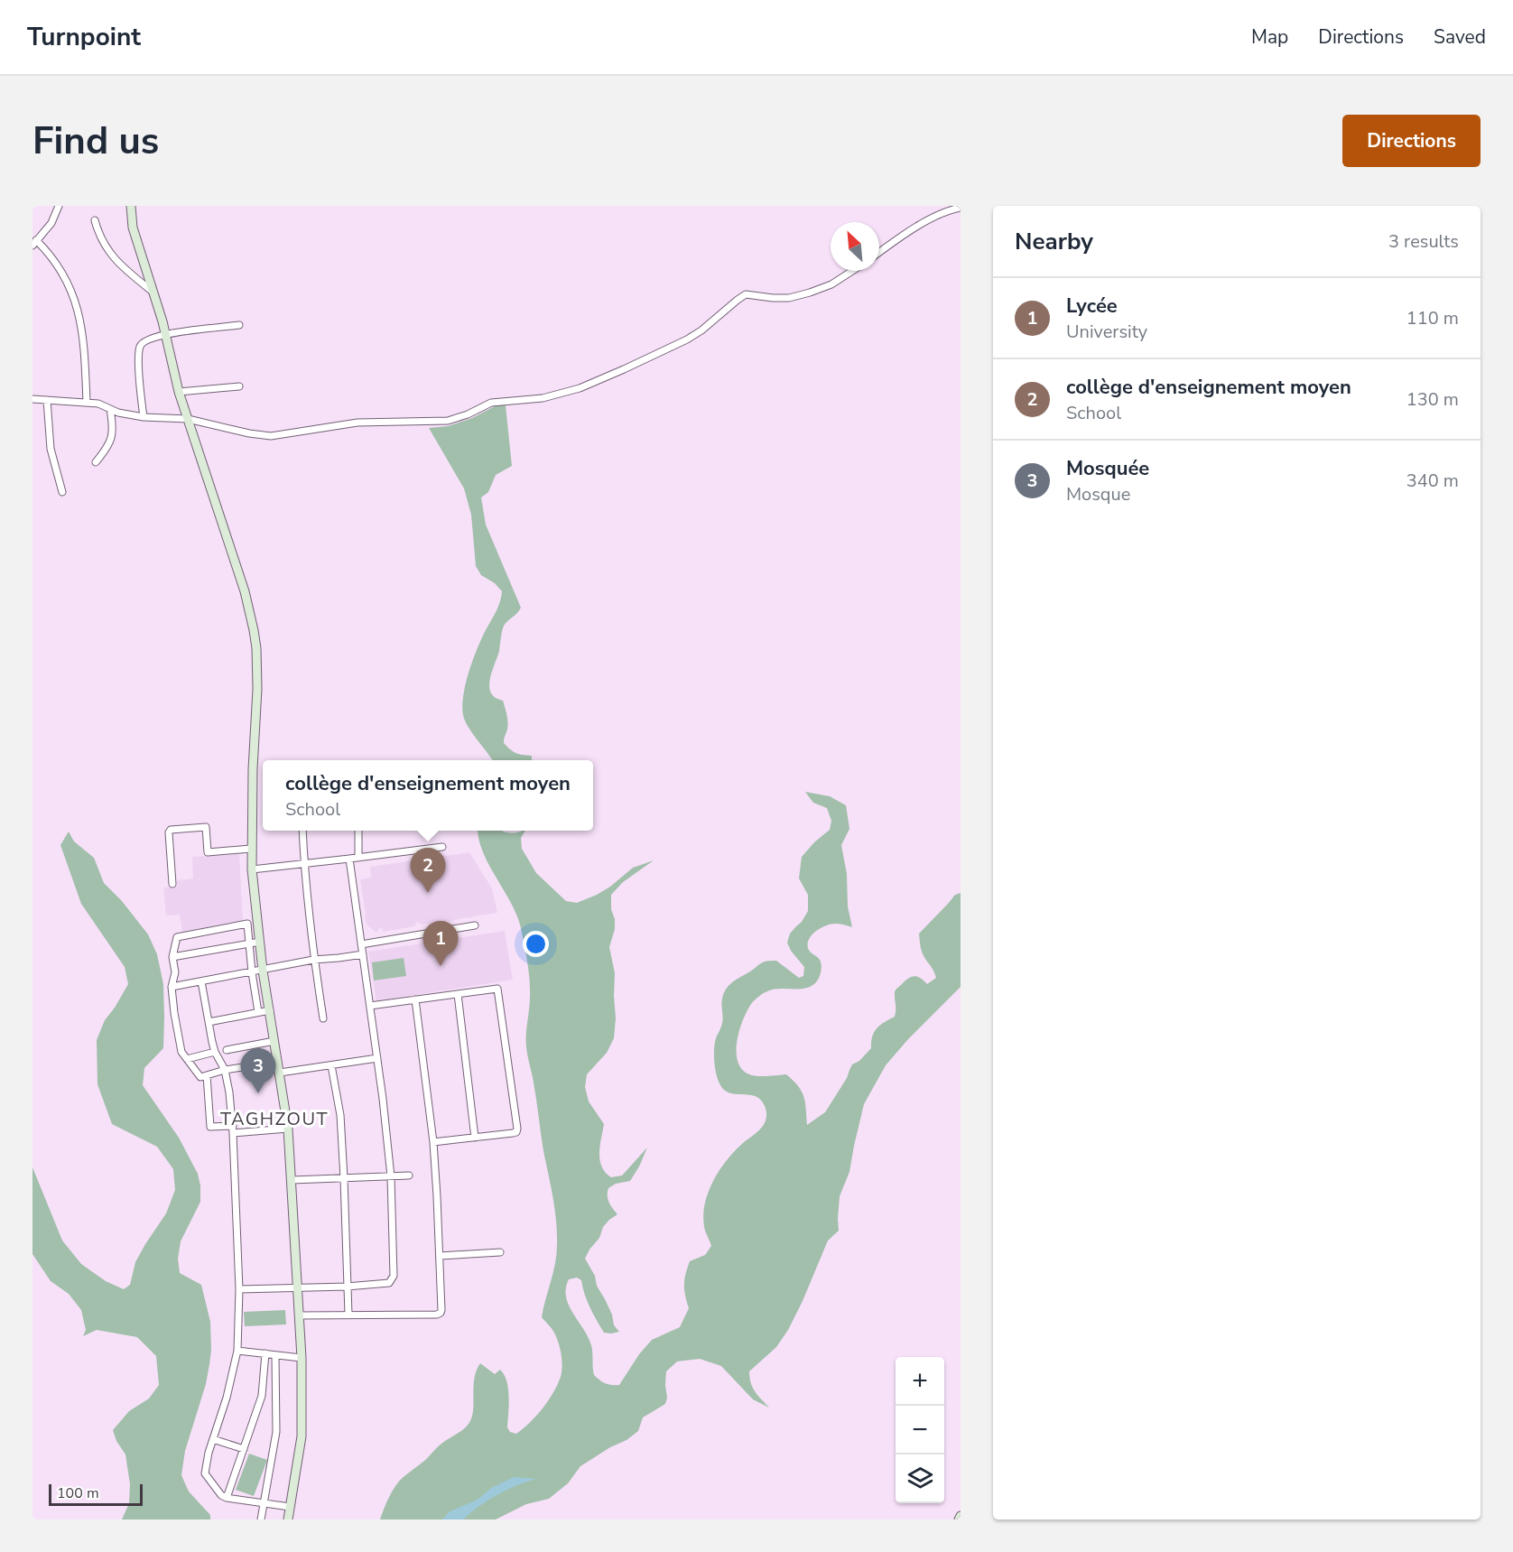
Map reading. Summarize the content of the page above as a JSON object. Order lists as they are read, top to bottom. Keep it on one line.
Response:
{"districts":["TAGHZOUT"],"scale_bar":"100 m","north":"top left","page":{"header":"Turnpoint","nav":["Map","Directions","Saved"],"buttons":"Directions","title":"Find us","heading":["Nearby","3 results"],"list":[{"mark":"1","name":"Lycée","note":"University","value":"110 m"},{"mark":"2","name":"collège d'enseignement moyen","note":"School","value":"130 m"},{"mark":"3","name":"Mosquée","note":"Mosque","value":"340 m"}],"popup":["collège d'enseignement moyen","School"],"pins":["2","1","3"],"map_buttons":["+","−"],"scale":"100 m"}}
